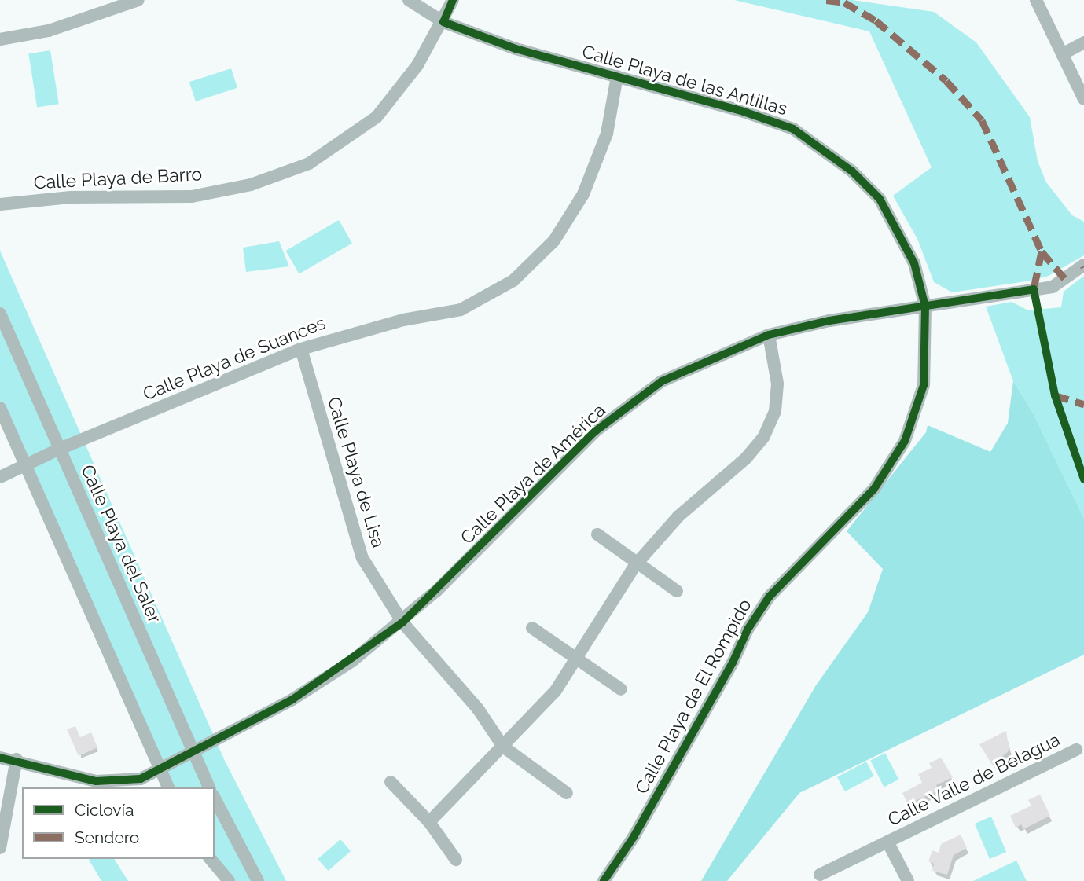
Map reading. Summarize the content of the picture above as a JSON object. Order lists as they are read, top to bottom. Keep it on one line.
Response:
{"streets":{"street":["Calle Playa de las Antillas","Calle Playa de Barro","Calle Playa de Suances","Calle Playa de Lisa","Calle Playa de América","Calle Playa del Saler","Calle Playa de El Rompido","Calle Valle de Belagua"]},"crossings":[["Calle Playa de las Antillas","Calle Playa de Barro"],["Calle Playa de las Antillas","Calle Playa de Suances"],["Calle Playa de las Antillas","Calle Playa de América"],["Calle Playa de las Antillas","Calle Playa de El Rompido"],["Calle Playa de Suances","Calle Playa de Lisa"],["Calle Playa de Suances","Calle Playa del Saler"],["Calle Playa de Lisa","Calle Playa de América"],["Calle Playa de América","Calle Playa del Saler"],["Calle Playa de América","Calle Playa de El Rompido"]],"legend":["Ciclovía","Sendero"]}
